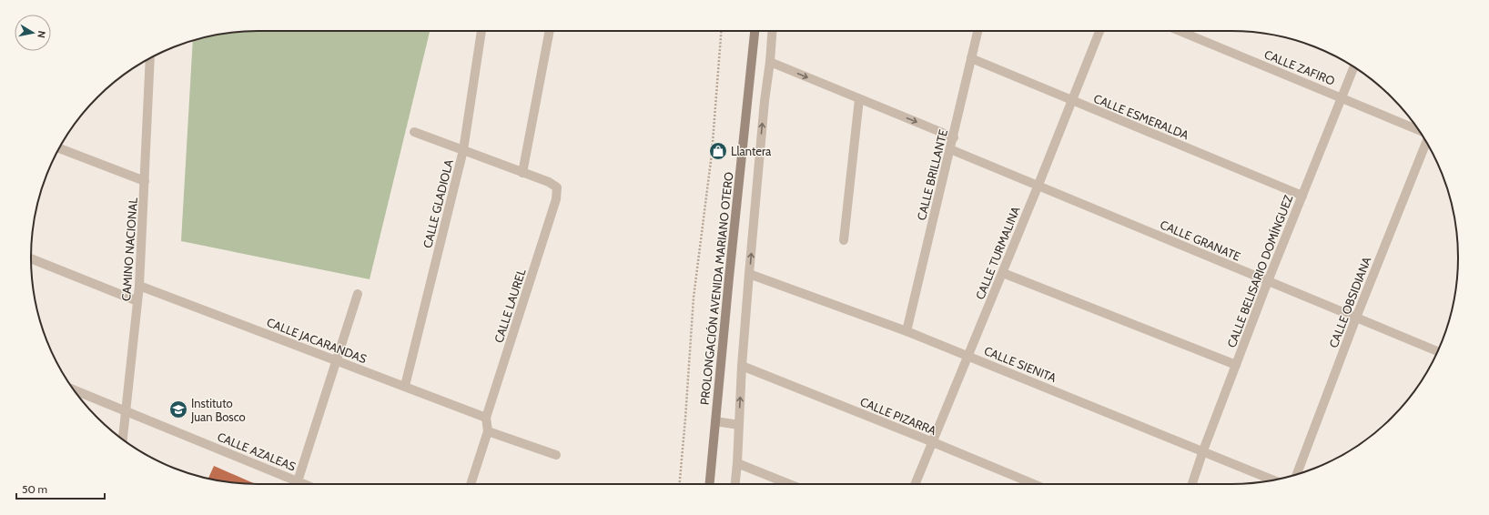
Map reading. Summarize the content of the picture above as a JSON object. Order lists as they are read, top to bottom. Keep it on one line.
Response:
{"streets":{"main road":["PROLONGACIÓN AVENIDA MARIANO OTERO"],"street":["CALLE ZAFIRO","CALLE ESMERALDA","CALLE BRILLANTE","CALLE GLADIOLA","CALLE GRANATE","CAMINO NACIONAL","CALLE TURMALINA","CALLE BELISARIO DOMÍNGUEZ","CALLE OBSIDIANA","CALLE LAUREL","CALLE JACARANDAS","CALLE SIENITA","CALLE PIZARRA","CALLE AZALEAS"]},"crossings":[["CALLE ZAFIRO","CALLE BELISARIO DOMÍNGUEZ"],["CALLE ESMERALDA","CALLE BRILLANTE"],["CALLE ESMERALDA","CALLE TURMALINA"],["CALLE ESMERALDA","CALLE BELISARIO DOMÍNGUEZ"],["CALLE BRILLANTE","CALLE GRANATE"],["CALLE BRILLANTE","CALLE SIENITA"],["CALLE GLADIOLA","CALLE JACARANDAS"],["CALLE GRANATE","CALLE TURMALINA"],["CALLE GRANATE","CALLE BELISARIO DOMÍNGUEZ"],["CALLE GRANATE","CALLE OBSIDIANA"],["CAMINO NACIONAL","CALLE JACARANDAS"],["CAMINO NACIONAL","CALLE AZALEAS"],["CALLE TURMALINA","CALLE SIENITA"],["CALLE TURMALINA","CALLE PIZARRA"],["CALLE BELISARIO DOMÍNGUEZ","CALLE SIENITA"],["CALLE LAUREL","CALLE JACARANDAS"]],"places":{"shop":["Llantera"],"school or university":["Instituto Juan Bosco"]},"scale_bar":"50 m","north":"right"}
